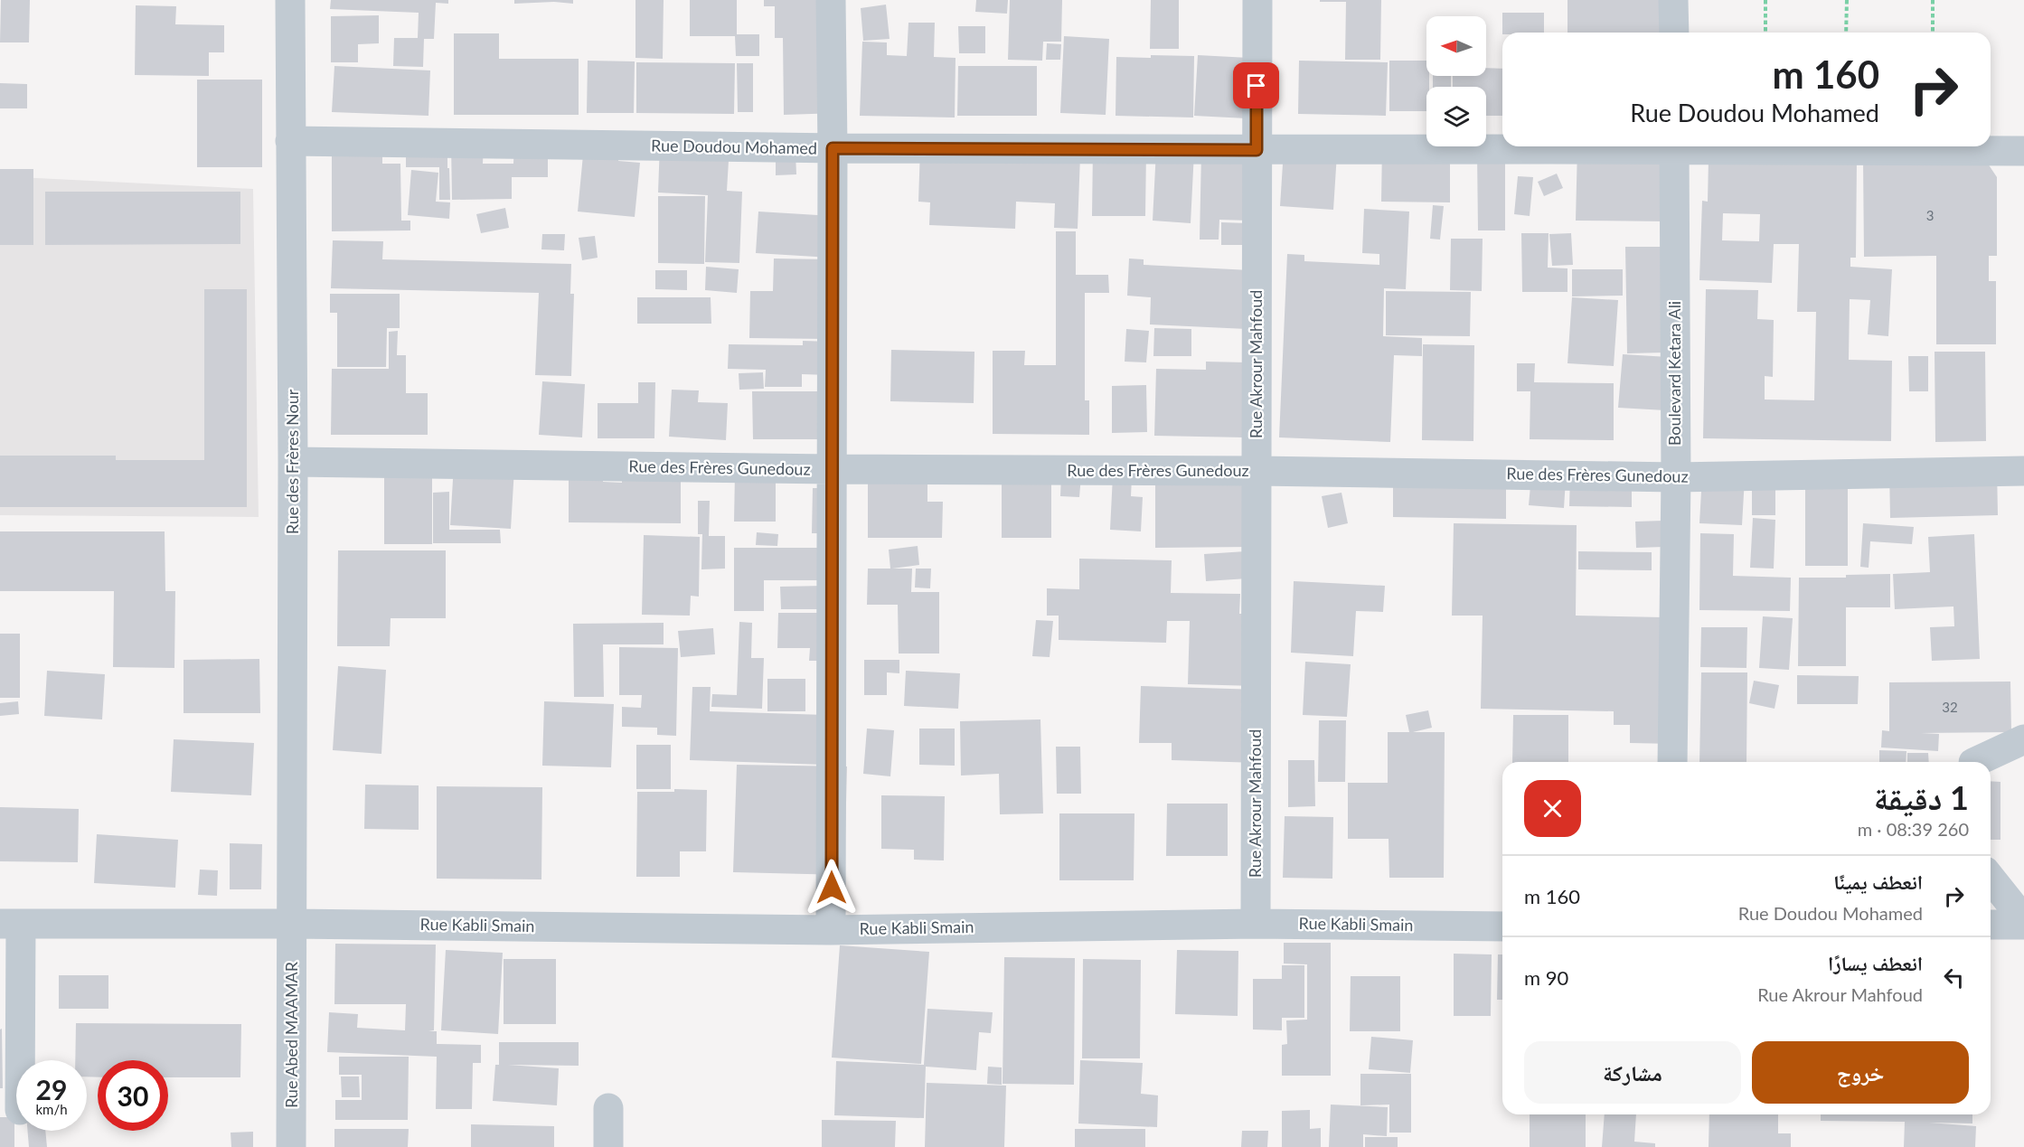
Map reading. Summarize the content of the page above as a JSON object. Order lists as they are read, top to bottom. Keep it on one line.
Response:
{"streets":{"street":["Rue Doudou Mohamed","Rue Akrour Mahfoud","Boulevard Ketara Ali","Rue des Frères Nour","Rue des Frères Gunedouz","Rue Kabli Smain","Rue Abed MAAMAR"]},"crossings":[["Rue Doudou Mohamed","Rue Akrour Mahfoud"],["Rue Doudou Mohamed","Rue des Frères Nour"],["Rue Akrour Mahfoud","Rue des Frères Gunedouz"],["Rue Akrour Mahfoud","Rue Kabli Smain"],["Boulevard Ketara Ali","Rue des Frères Gunedouz"],["Rue des Frères Nour","Rue des Frères Gunedouz"],["Rue des Frères Nour","Rue Kabli Smain"],["Rue des Frères Nour","Rue Abed MAAMAR"],["Rue Kabli Smain","Rue Abed MAAMAR"]],"house_numbers":["3","32"],"north":"left","page":{"turn":["160 m","Rue Doudou Mohamed"],"heading":["1 دقيقة","260 m · 08:39"],"list":[{"name":"انعطف يمينًا","note":"Rue Doudou Mohamed","value":"160 m"},{"name":"انعطف يسارًا","note":"Rue Akrour Mahfoud","value":"90 m"}],"buttons":["خروج","مشاركة"],"speed":"29 km/h","limit":"30"}}
